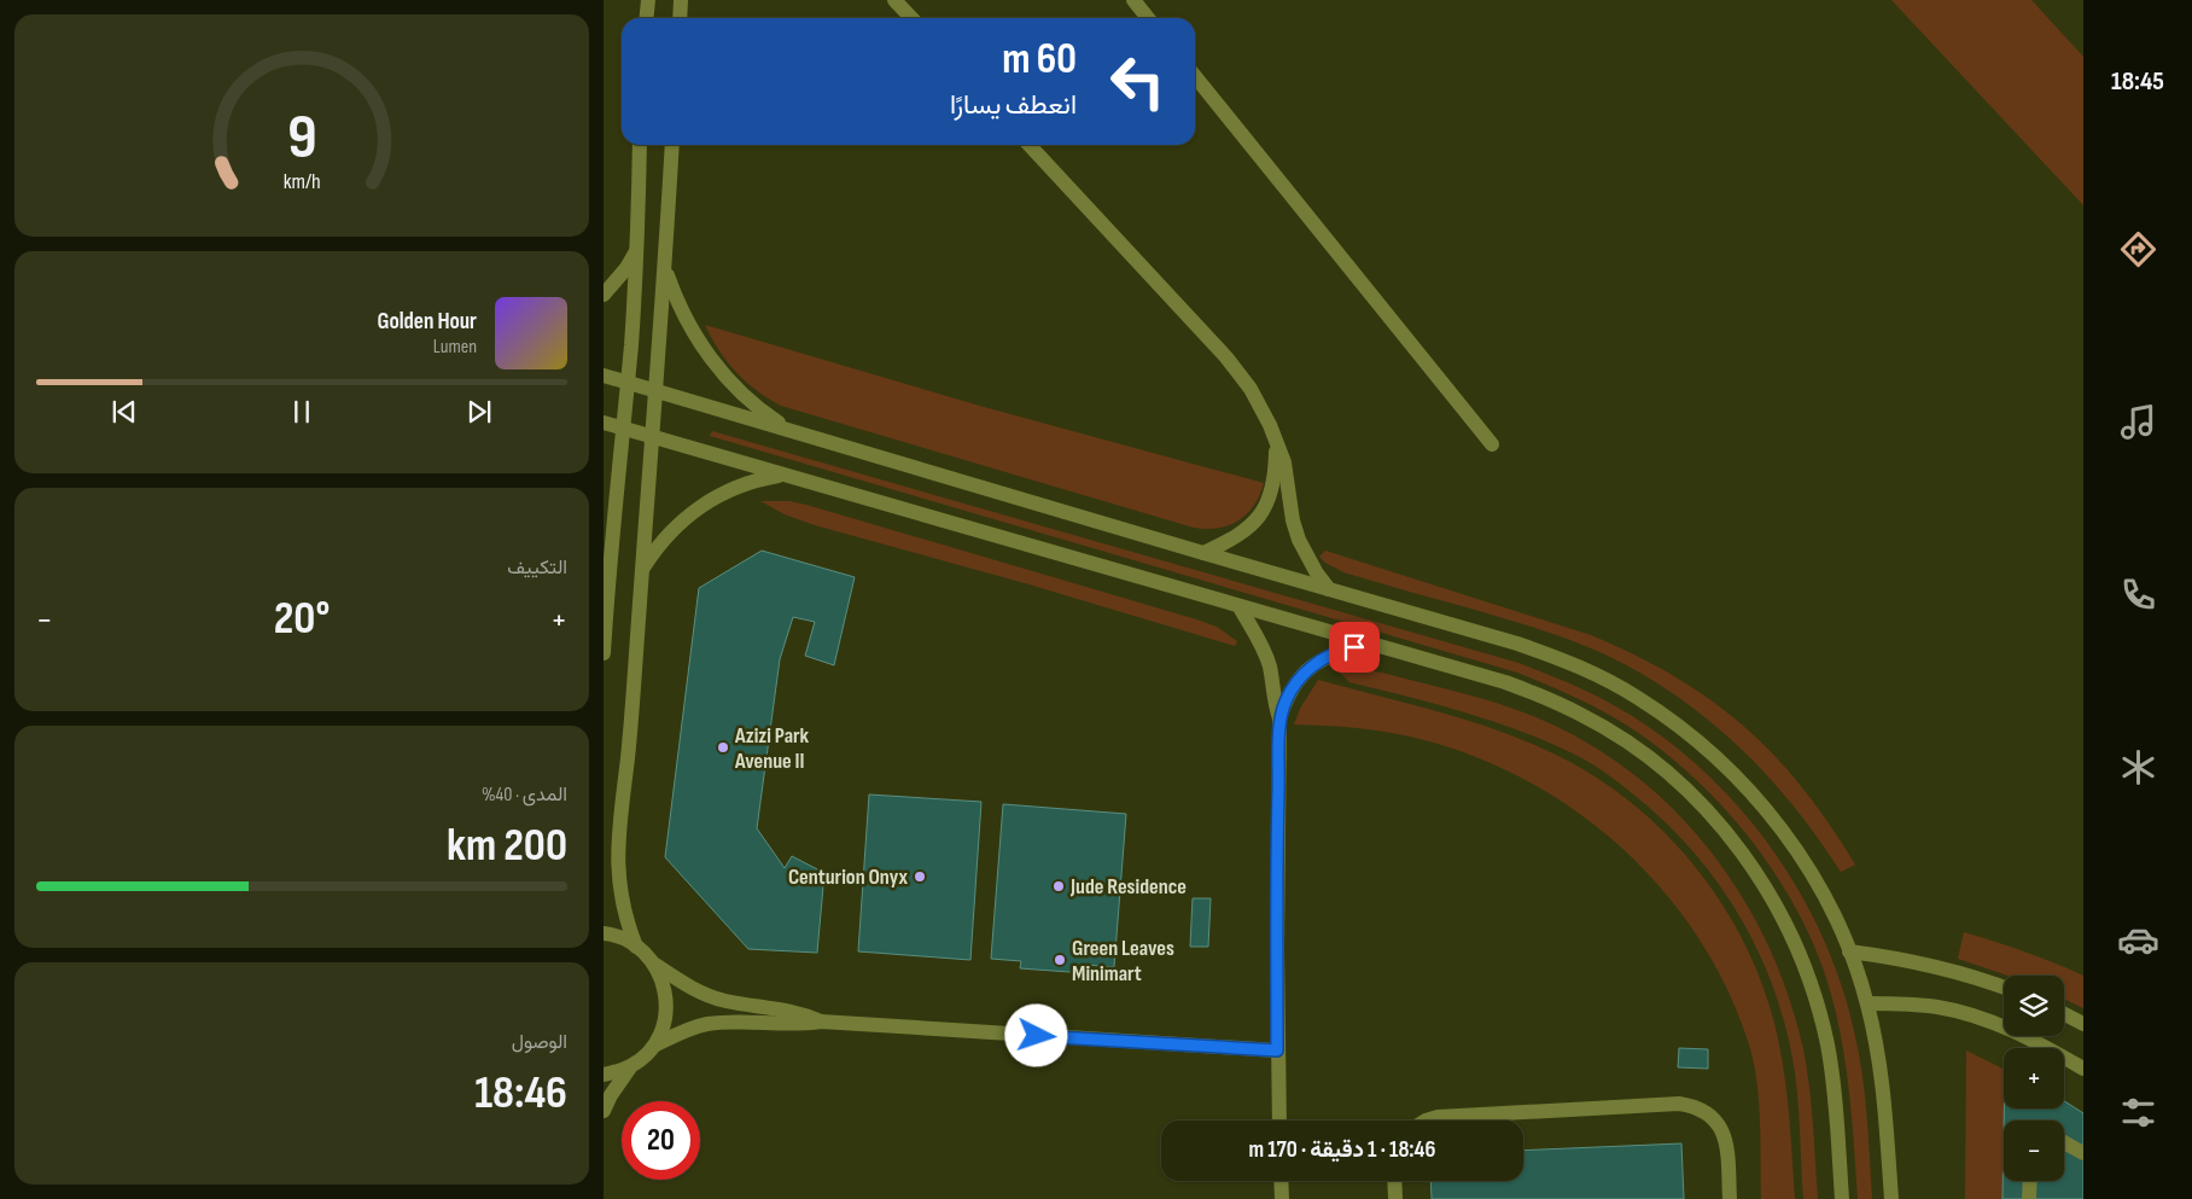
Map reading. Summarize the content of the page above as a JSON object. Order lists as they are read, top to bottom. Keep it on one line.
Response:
{"places":["Azizi Park Avenue II","Centurion Onyx","Jude Residence","Green Leaves Minimart"],"page":{"tabs":"18:45","turn":["60 m","انعطف يسارًا"],"song":["Golden Hour","Lumen"],"tile":["التكييف",["المدى · 40%","200 km"],["الوصول","18:46"]],"heat":["−","20°","+"],"map_buttons":["+","−"],"limit":"20","trip":"18:46 · 1 دقيقة · 170 m","gauge":["9","km/h"]}}
